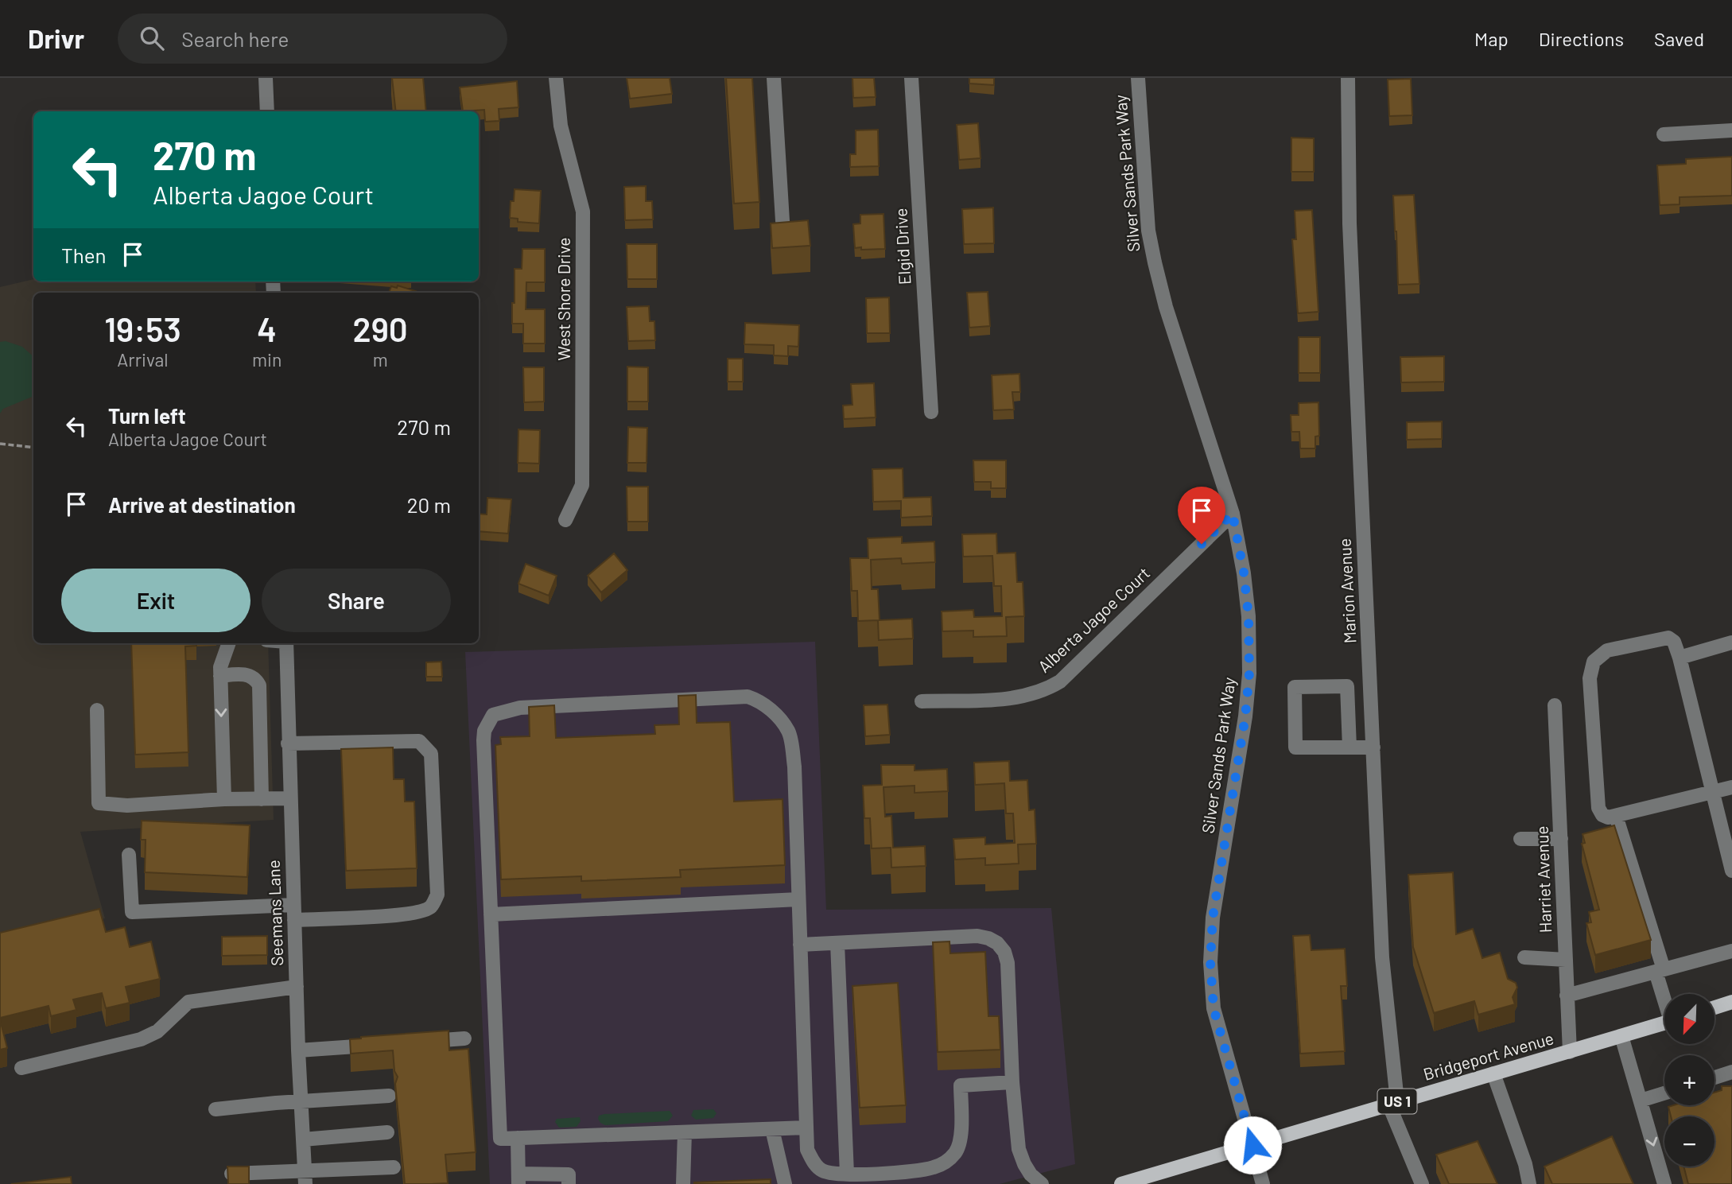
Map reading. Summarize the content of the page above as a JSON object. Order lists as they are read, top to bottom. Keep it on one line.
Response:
{"streets":{"main road":["Bridgeport Avenue","US 1"],"street":["Silver Sands Park Way","Elgid Drive","West Shore Drive","Marion Avenue","Alberta Jagoe Court","Harriet Avenue","Seemans Lane"]},"crossings":[["Silver Sands Park Way","Alberta Jagoe Court"],["Silver Sands Park Way","Bridgeport Avenue"],["Marion Avenue","Bridgeport Avenue"],["Harriet Avenue","Bridgeport Avenue"]],"north":"bottom left","page":{"header":"Drivr","search":"Search here","nav":["Map","Directions","Saved"],"turn":["270 m","Alberta Jagoe Court"],"then":"Then","eta":["19:53","Arrival","4","min","290","m"],"list":[{"name":"Turn left","note":"Alberta Jagoe Court","value":"270 m"},{"name":"Arrive at destination","value":"20 m"}],"buttons":["Exit","Share"],"map_buttons":["+","−"]}}
